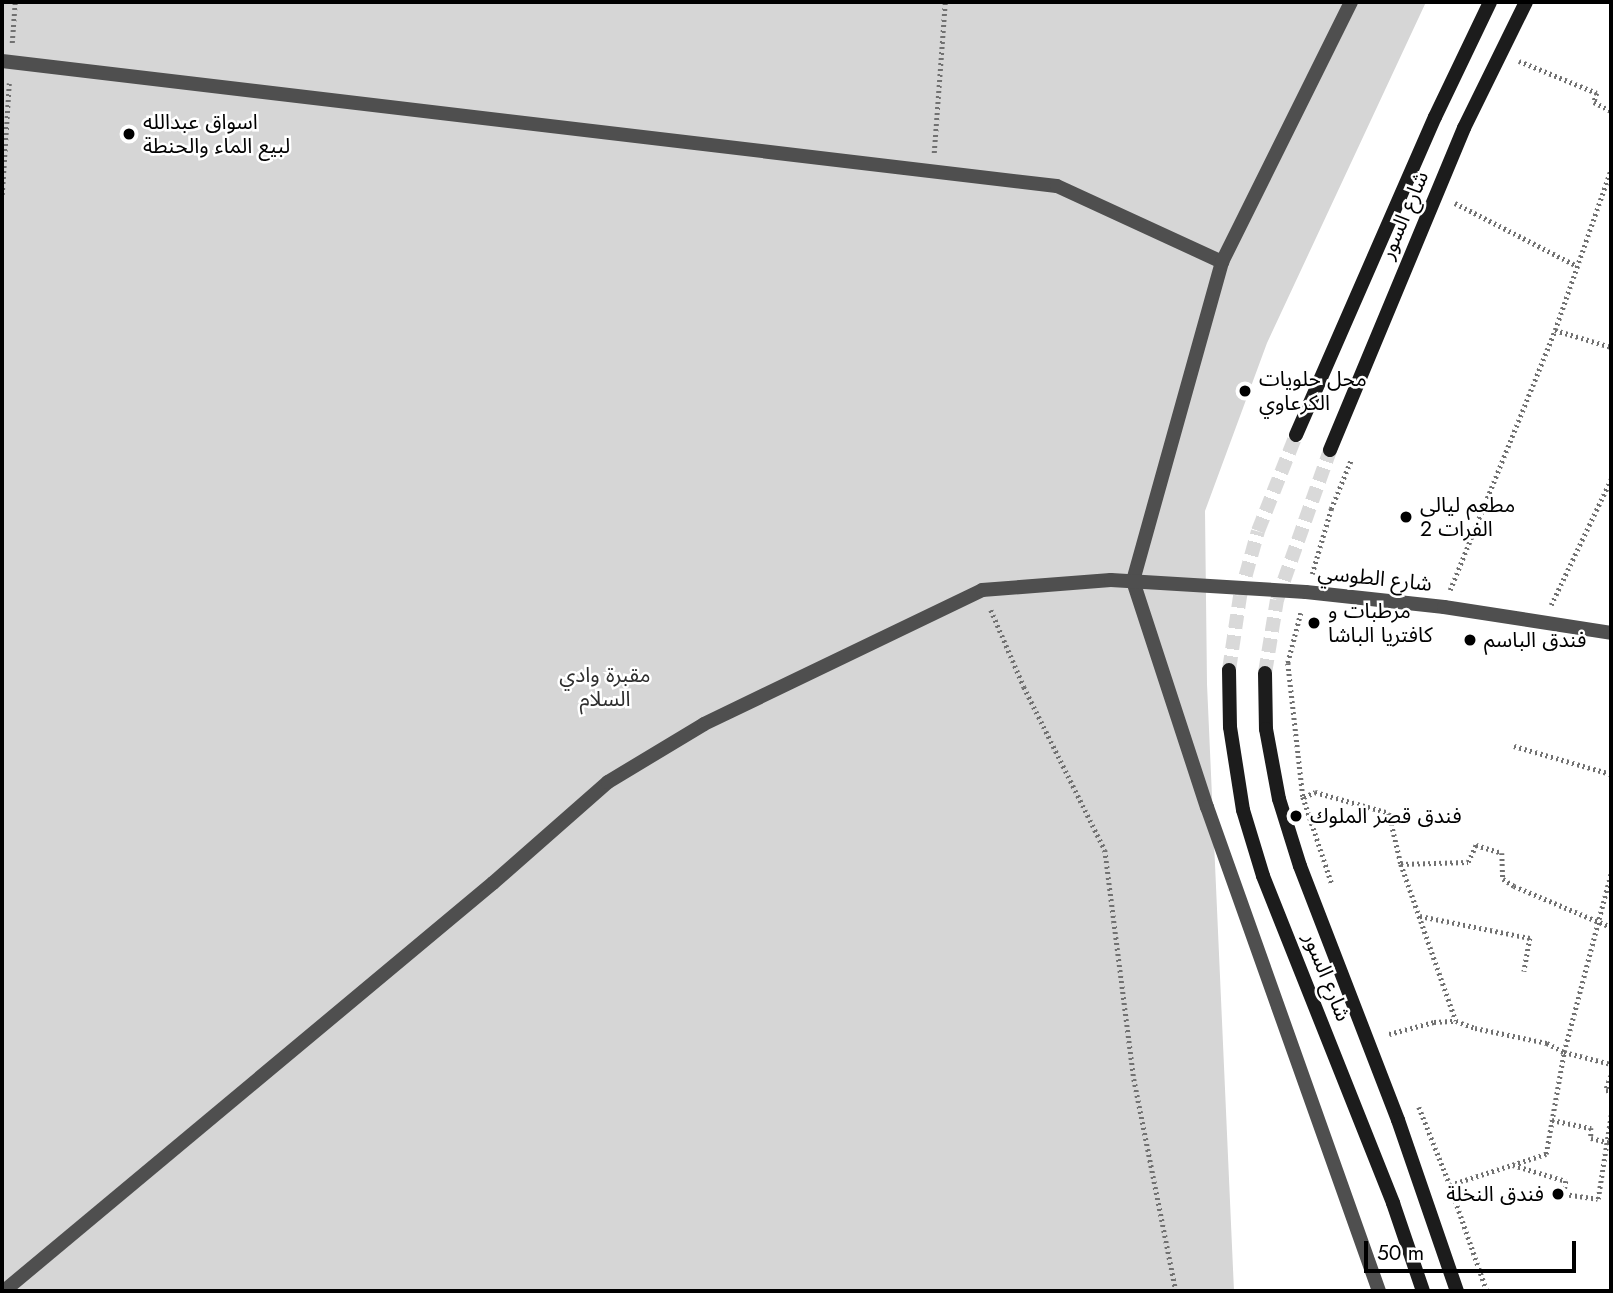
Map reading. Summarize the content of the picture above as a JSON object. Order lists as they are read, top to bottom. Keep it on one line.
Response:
{"streets":{"main road":["شارع السور"],"street":["شارع الطوسي"]},"parks":["مقبرة وادي السلام"],"places":["اسواق عبدالله لبيع الماء والحنطة","محل حلويات الكرعاوي","مطعم ليالي الفرات 2","مرطبات و كافتريا الباشا","فندق الباسم","فندق قصر الملوك","فندق النخلة"],"scale_bar":"50 m"}
